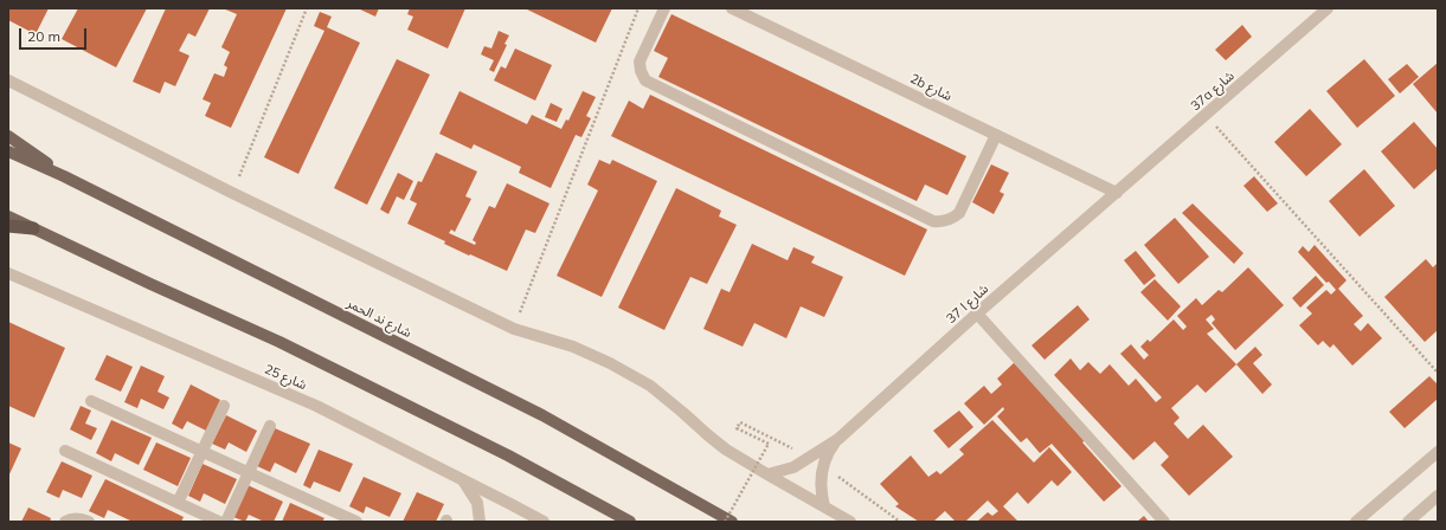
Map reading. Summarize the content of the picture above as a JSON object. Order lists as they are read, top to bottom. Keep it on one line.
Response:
{"streets":{"main road":["شارع ند الحمر"],"street":["2b شارع","37a شارع","شارع ا 37","شارع 25"]},"crossings":[["2b شارع","37a شارع"],["2b شارع","شارع ا 37"],["37a شارع","شارع ا 37"]],"scale_bar":"20 m"}
